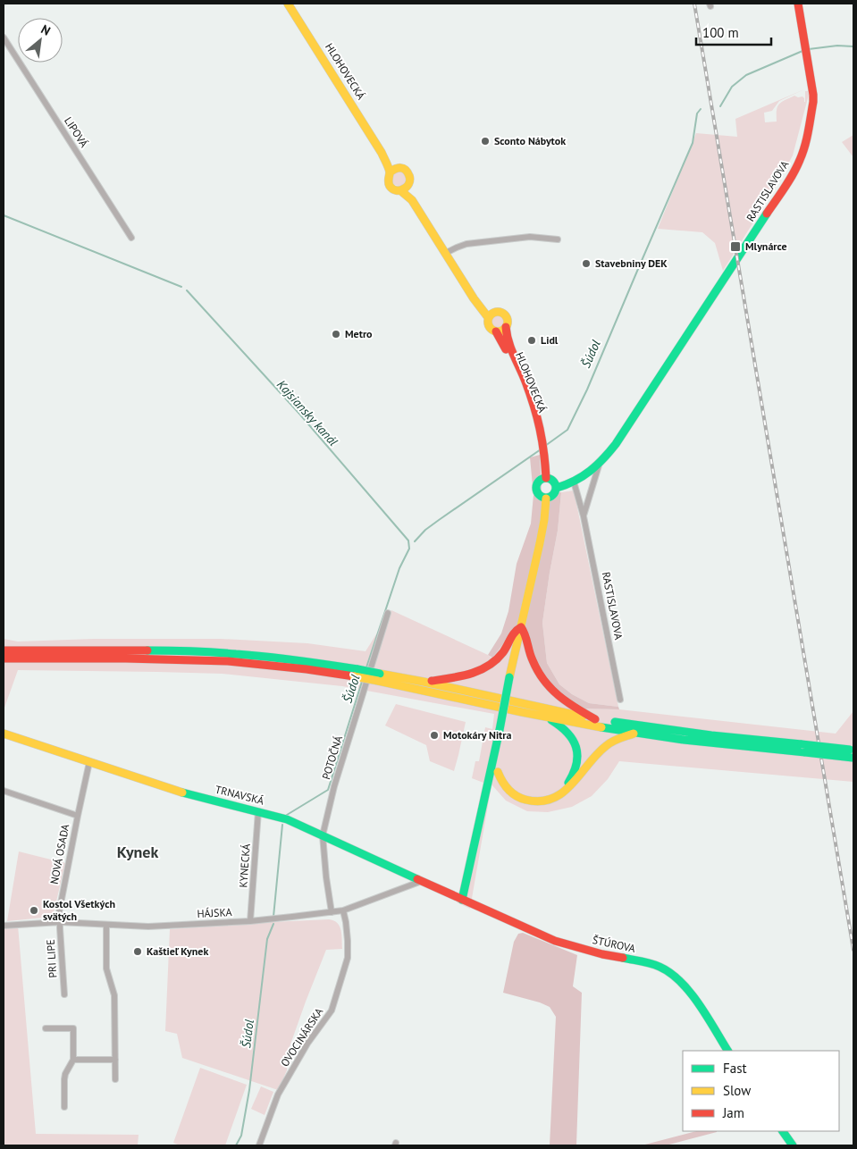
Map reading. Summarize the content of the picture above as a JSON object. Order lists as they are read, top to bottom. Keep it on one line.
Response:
{"streets":{"main road":["HLOHOVECKÁ","RASTISLAVOVA","TRNAVSKÁ","ŠTÚROVA"],"street":["LIPOVÁ","POTOČNÁ","NOVÁ OSADA","KYNECKÁ","HÁJSKA","PRI LIPE","OVOCINÁRSKA"]},"crossings":[["POTOČNÁ","TRNAVSKÁ"],["POTOČNÁ","HÁJSKA"],["TRNAVSKÁ","NOVÁ OSADA"],["TRNAVSKÁ","KYNECKÁ"],["TRNAVSKÁ","HÁJSKA"],["TRNAVSKÁ","ŠTÚROVA"],["NOVÁ OSADA","HÁJSKA"],["NOVÁ OSADA","PRI LIPE"],["KYNECKÁ","HÁJSKA"],["HÁJSKA","PRI LIPE"],["HÁJSKA","OVOCINÁRSKA"]],"districts":["Kynek"],"water":["Šúdol","Kajsiansky kanál"],"places":{"other":["Sconto Nábytok","Stavebniny DEK","Metro","Lidl","Motokáry Nitra","Kostol Všetkých svätých","Kaštieľ Kynek"],"transit":["Mlynárce"]},"legend":["Fast","Slow","Jam"],"scale_bar":"100 m","north":"top right"}
